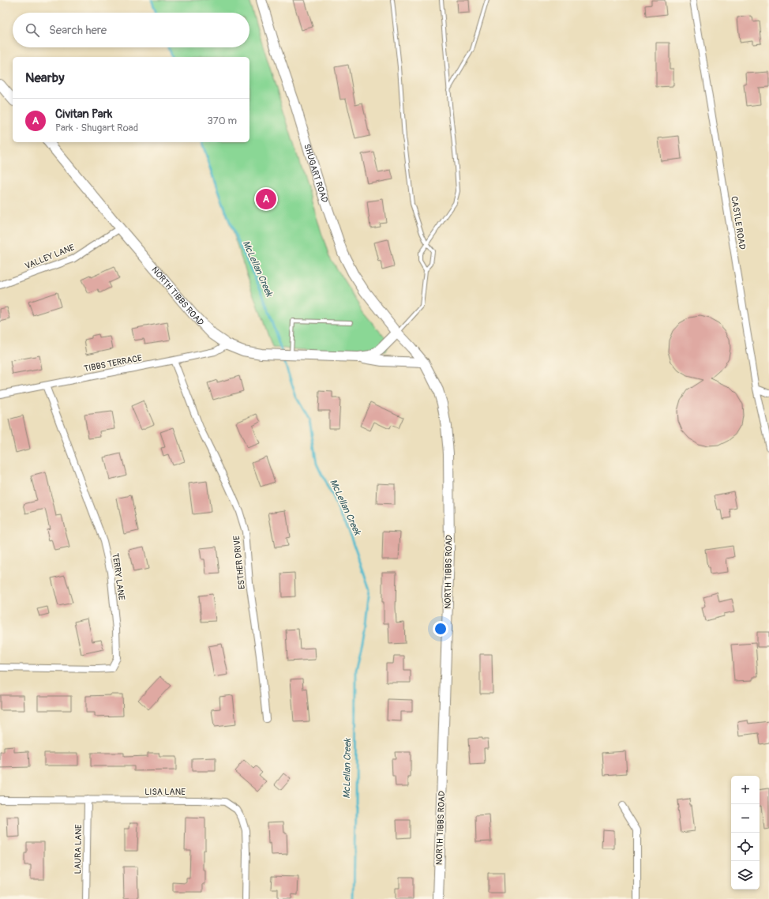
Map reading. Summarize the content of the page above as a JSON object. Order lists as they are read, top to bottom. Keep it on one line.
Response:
{"streets":{"street":["SHUGART ROAD","CASTLE ROAD","VALLEY LANE","NORTH TIBBS ROAD","TIBBS TERRACE","ESTHER DRIVE","TERRY LANE","LISA LANE","LAURA LANE"]},"crossings":[["SHUGART ROAD","NORTH TIBBS ROAD"],["VALLEY LANE","NORTH TIBBS ROAD"],["NORTH TIBBS ROAD","TIBBS TERRACE"],["TIBBS TERRACE","ESTHER DRIVE"],["TIBBS TERRACE","TERRY LANE"],["LISA LANE","LAURA LANE"]],"water":["McLellan Creek"],"page":{"search":"Search here","heading":"Nearby","list":[{"mark":"A","name":"Civitan Park","note":"Park · Shugart Road","value":"370 m"}],"pins":"A","map_buttons":["+","−"]}}
